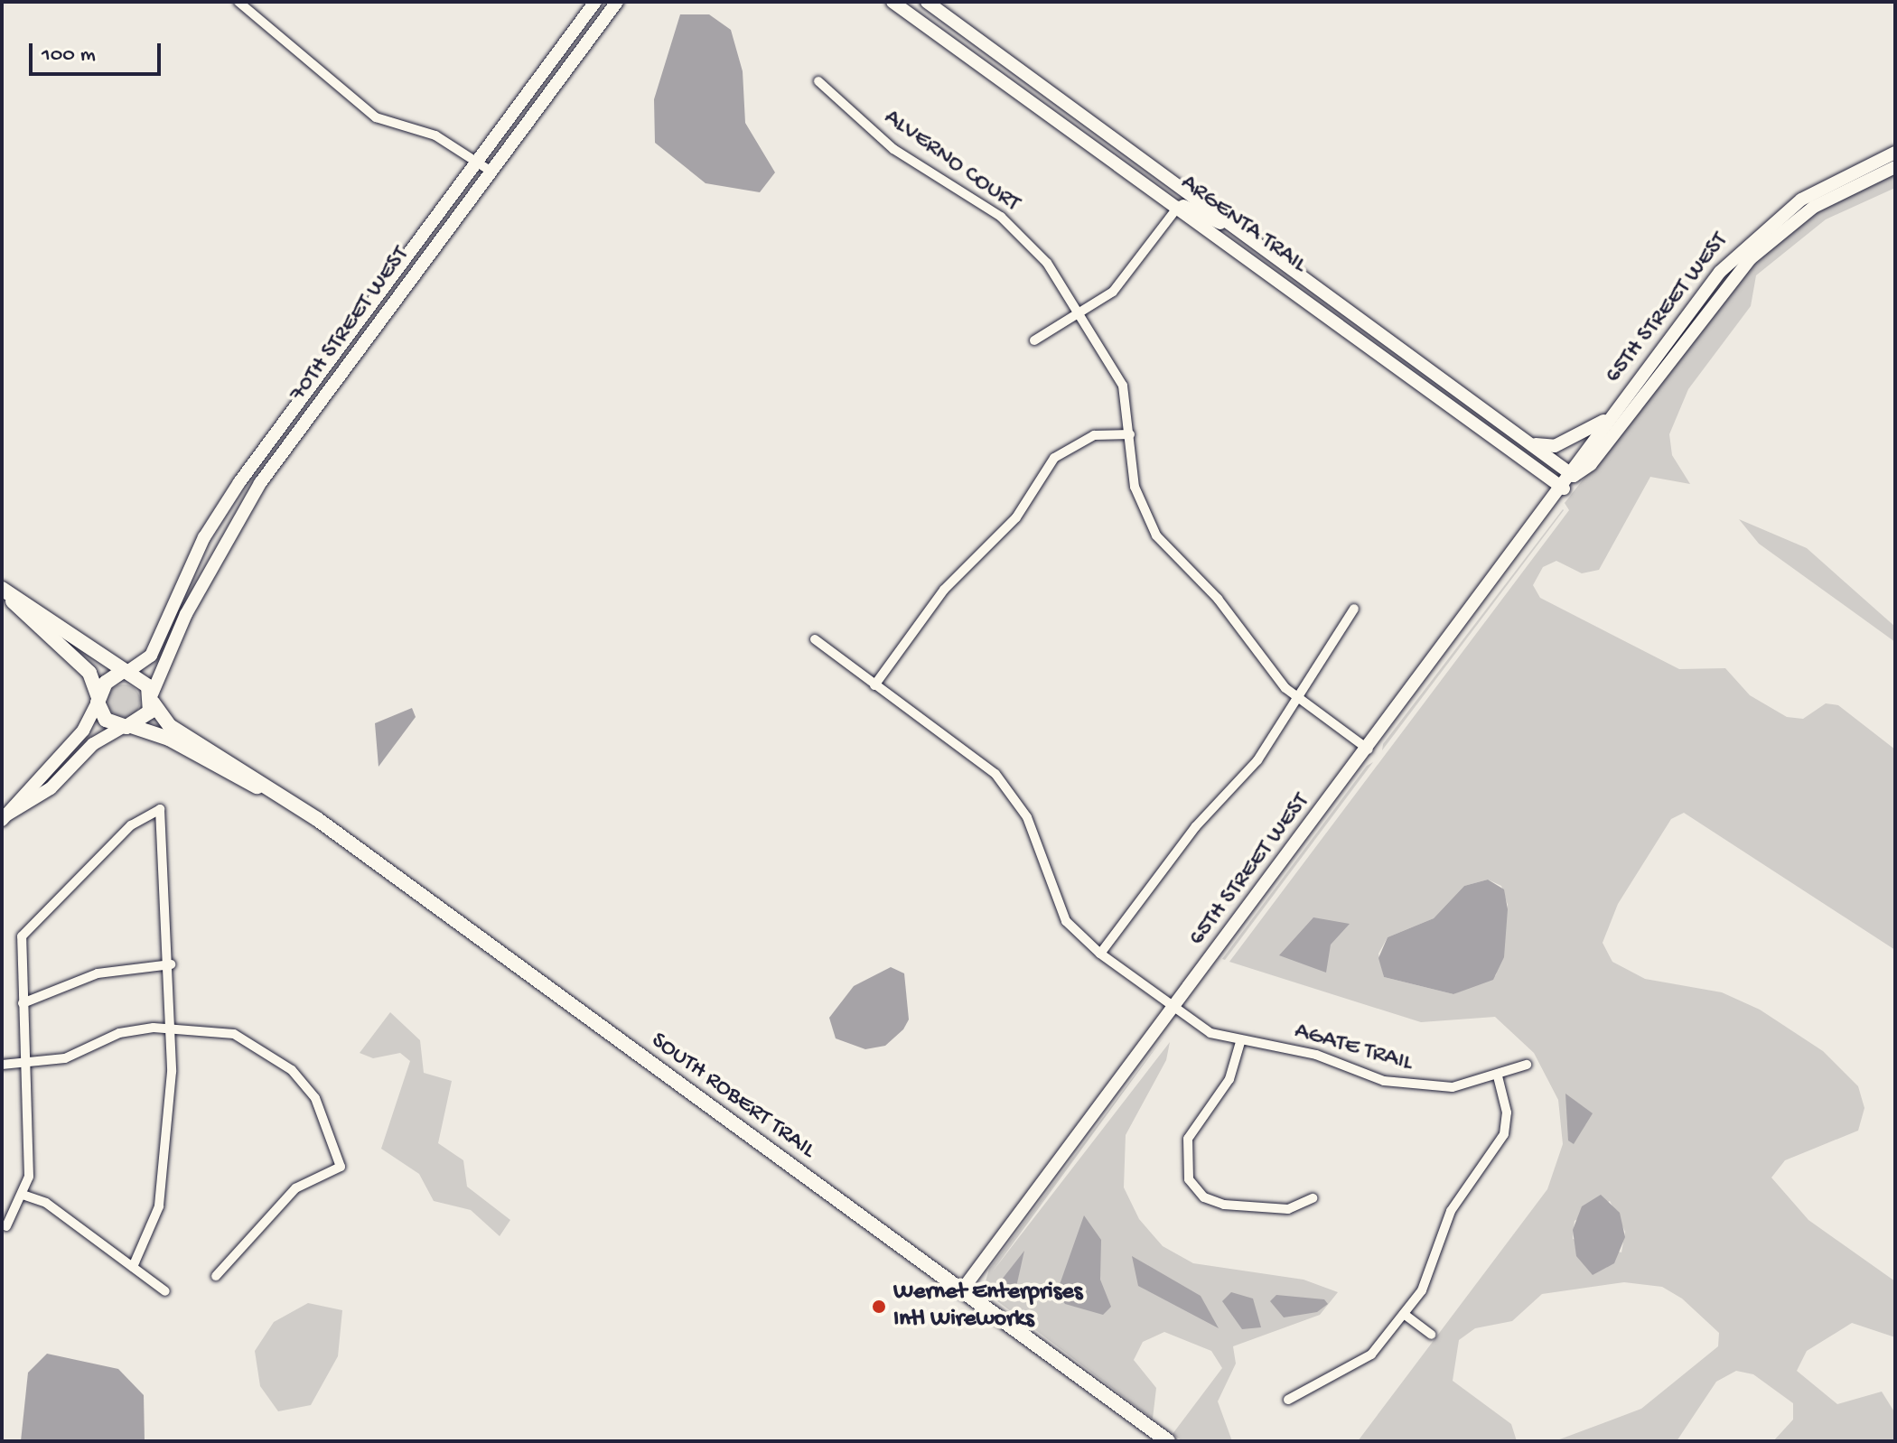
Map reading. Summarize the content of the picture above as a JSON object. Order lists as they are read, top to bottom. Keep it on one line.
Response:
{"streets":{"main road":["SOUTH ROBERT TRAIL"],"street":["ALVERNO COURT","ARGENTA TRAIL","65TH STREET WEST","70TH STREET WEST","AGATE TRAIL"]},"crossings":[["ALVERNO COURT","65TH STREET WEST"],["ARGENTA TRAIL","65TH STREET WEST"],["65TH STREET WEST","AGATE TRAIL"],["65TH STREET WEST","SOUTH ROBERT TRAIL"],["70TH STREET WEST","SOUTH ROBERT TRAIL"]],"places":["Wernet Enterprises Intl Wireworks"],"scale_bar":"100 m"}
